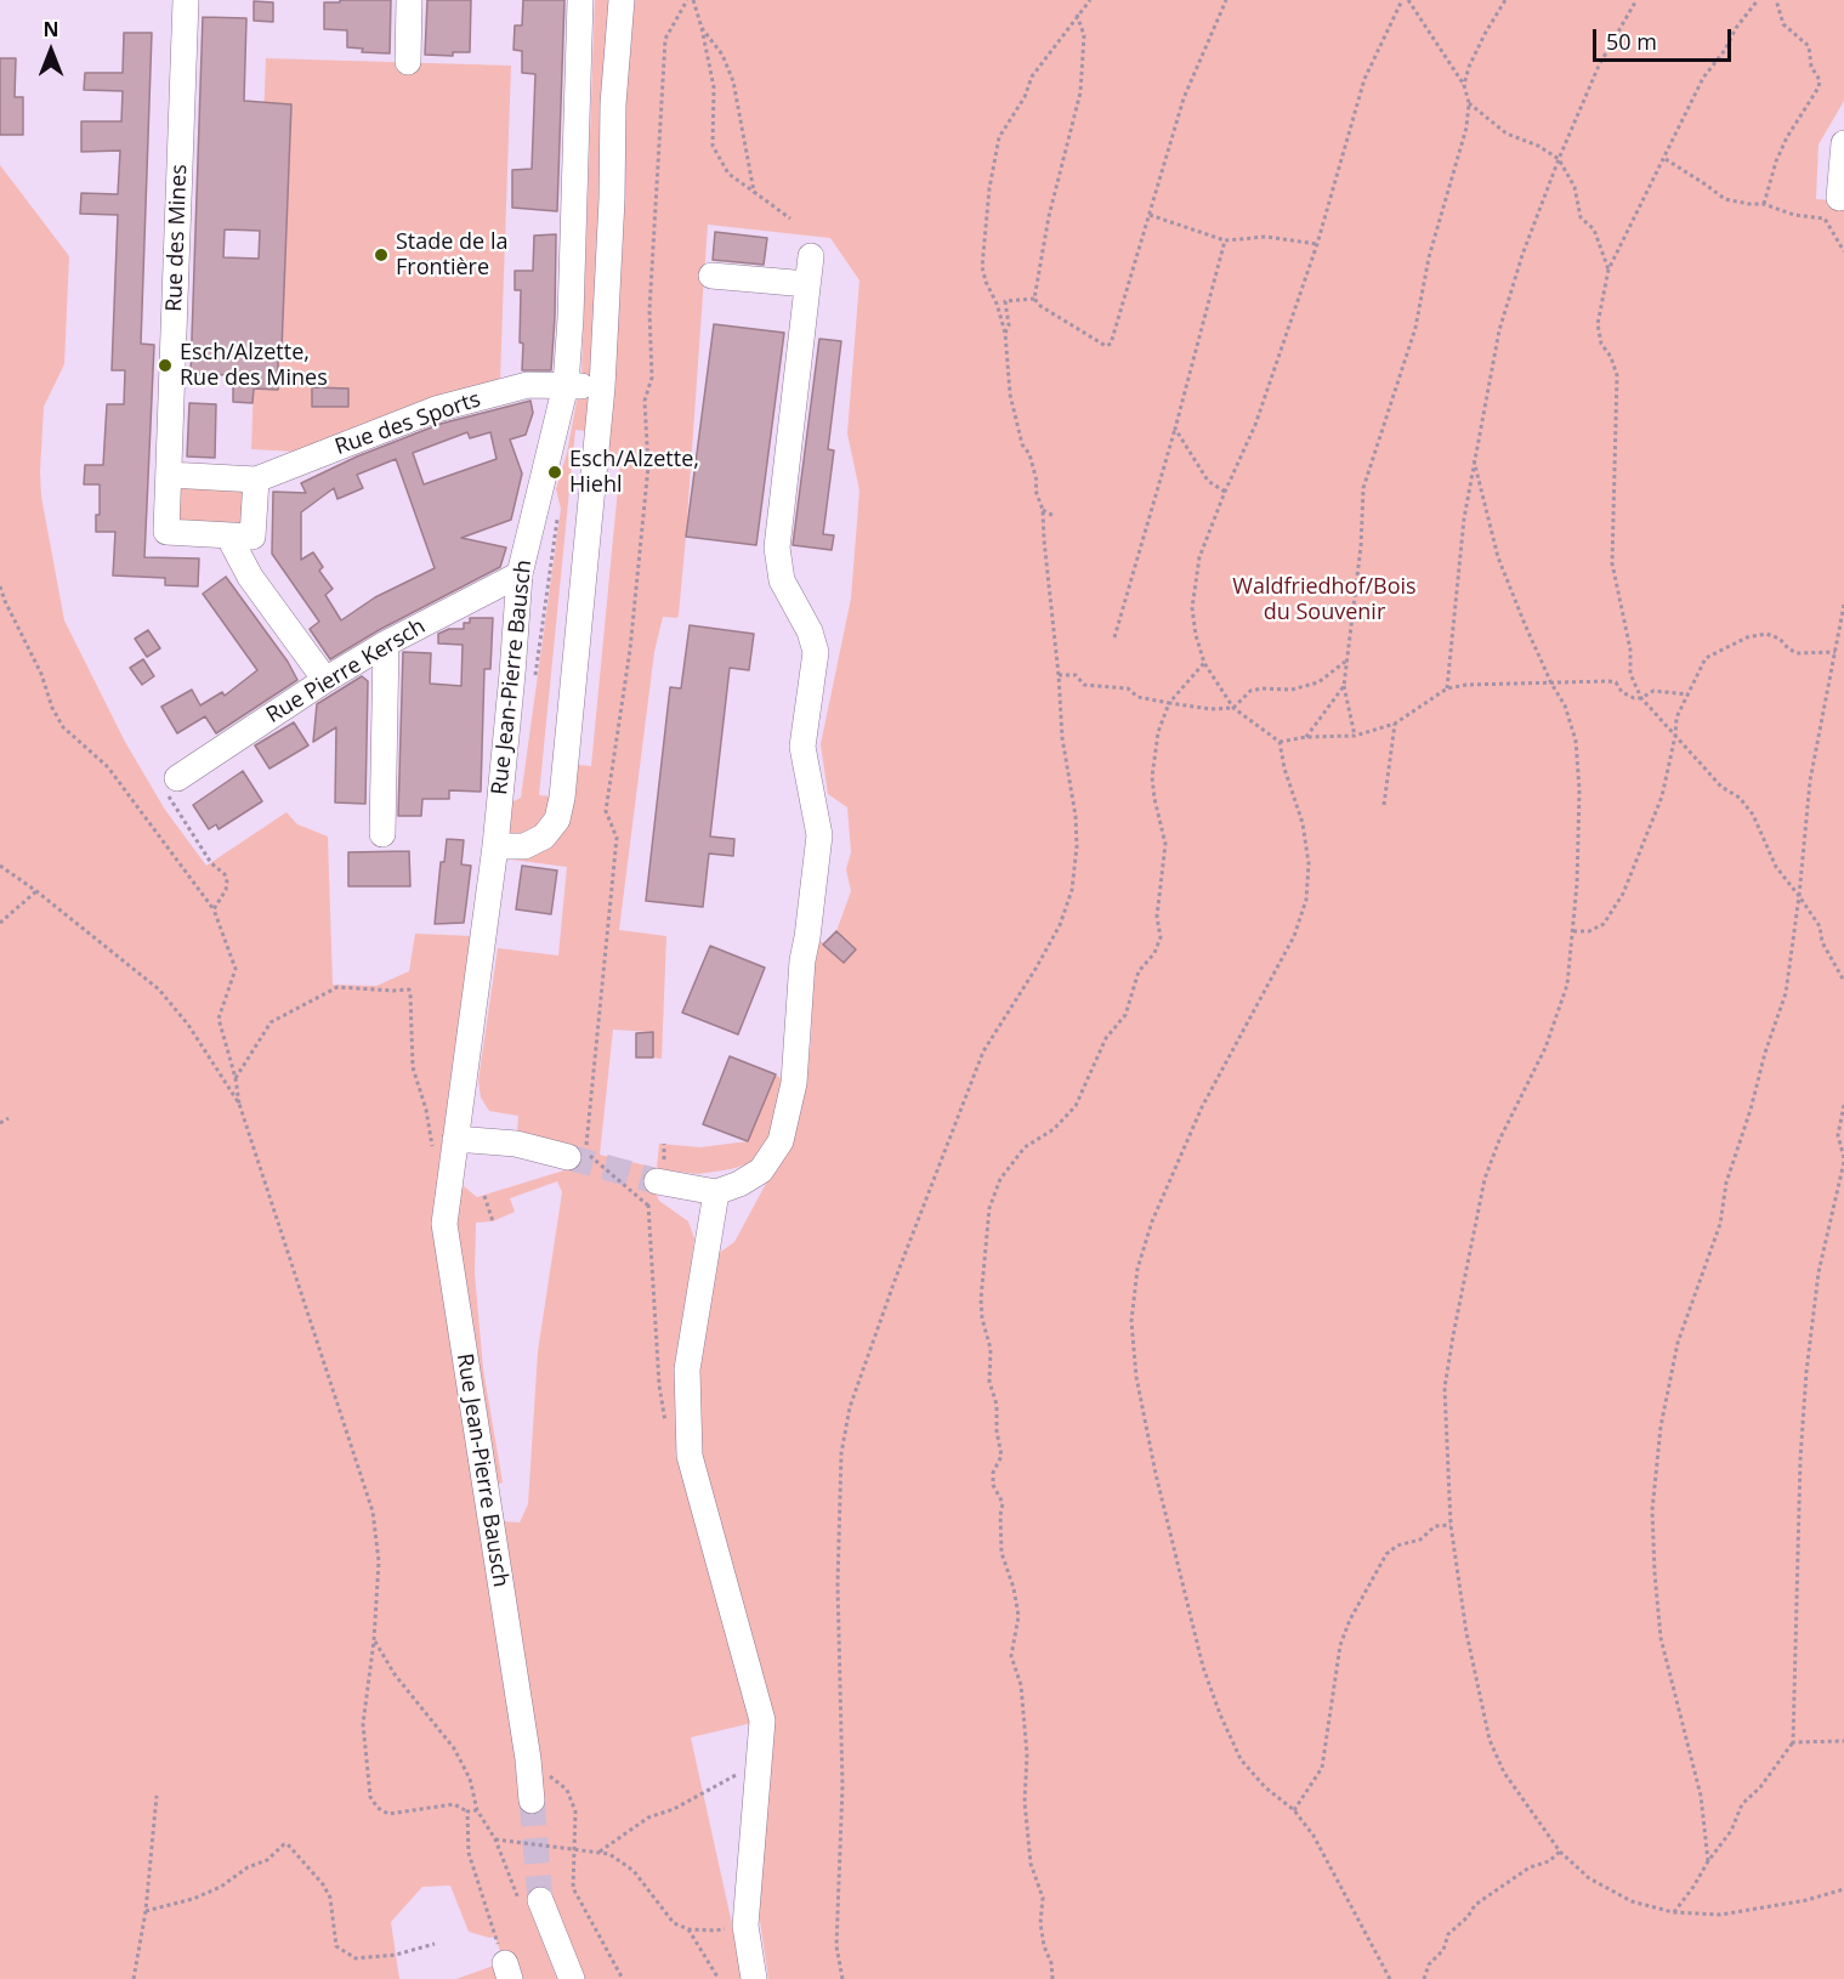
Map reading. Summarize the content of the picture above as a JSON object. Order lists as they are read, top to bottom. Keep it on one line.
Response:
{"streets":{"street":["Rue des Mines","Rue des Sports","Rue Pierre Kersch","Rue Jean-Pierre Bausch"]},"crossings":[["Rue des Sports","Rue Jean-Pierre Bausch"],["Rue Pierre Kersch","Rue Jean-Pierre Bausch"]],"parks":["Waldfriedhof/Bois du Souvenir"],"places":["Stade de la Frontière","Esch/Alzette, Rue des Mines","Esch/Alzette, Hiehl"],"scale_bar":"50 m","north":"top"}
